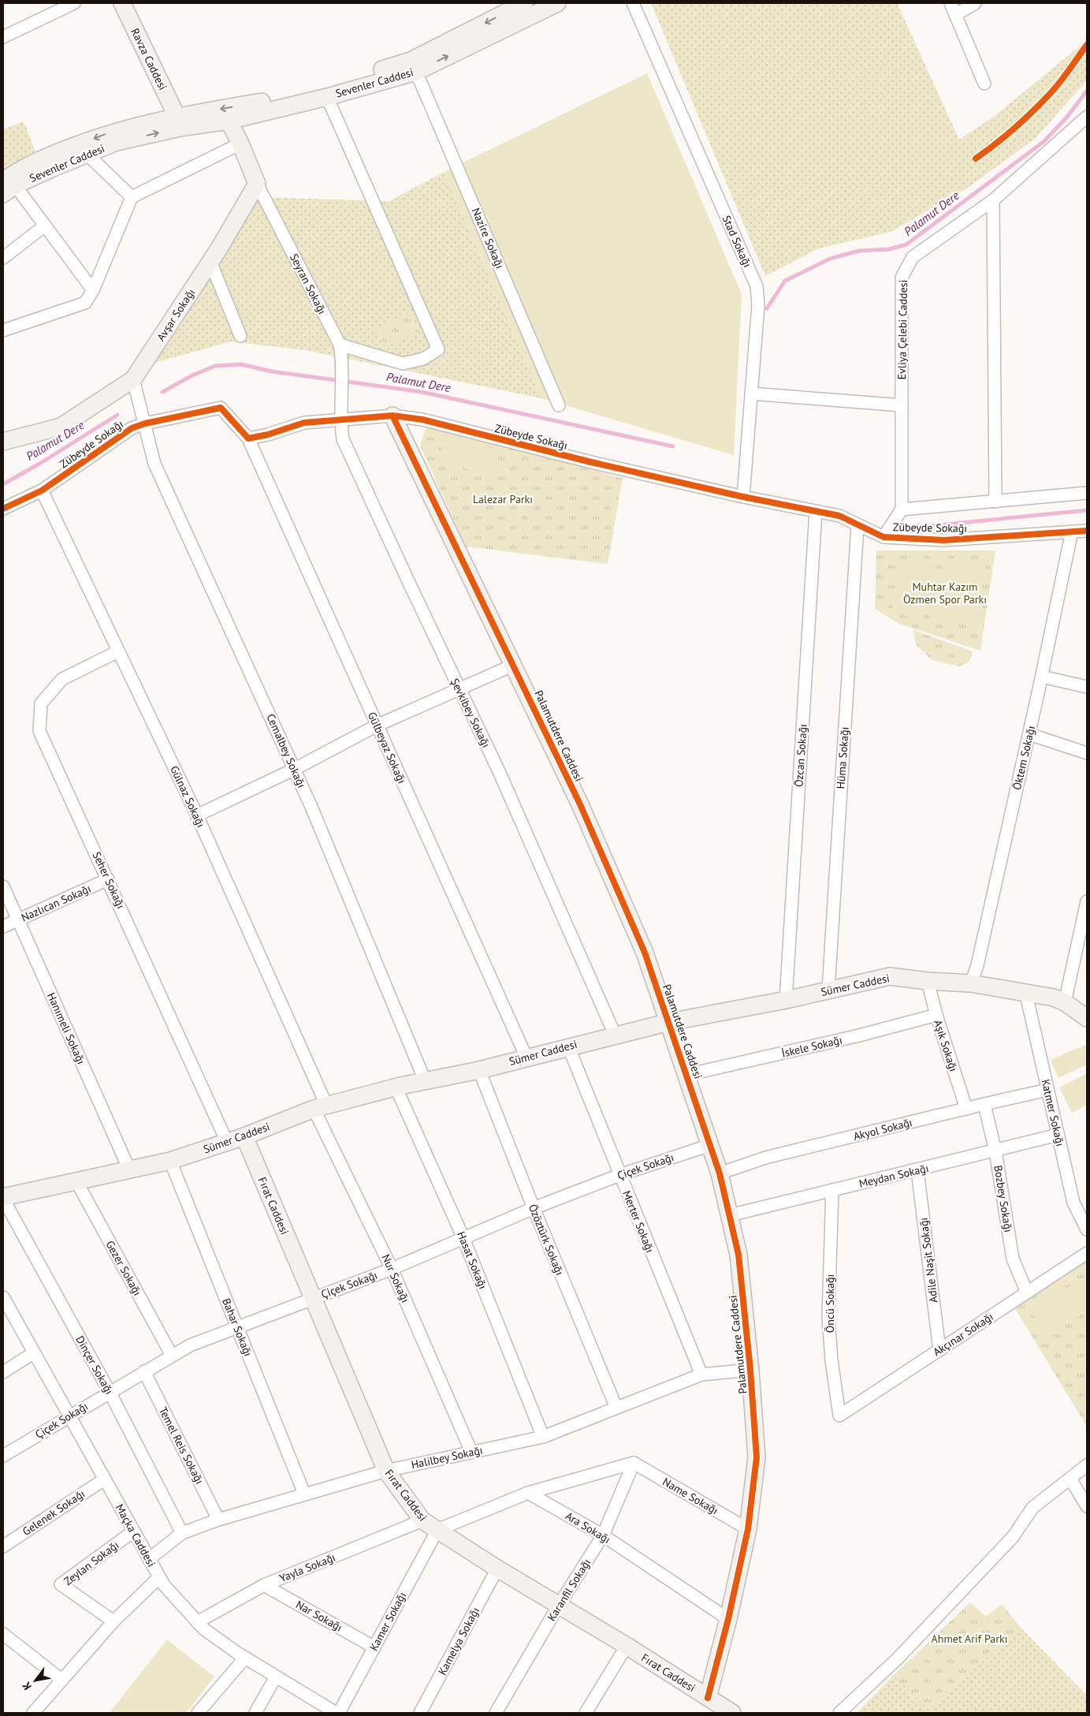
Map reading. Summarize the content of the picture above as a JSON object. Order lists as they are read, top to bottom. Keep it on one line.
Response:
{"streets":{"street":["Ravza Caddesi","Sevenler Caddesi","Nazire Sokağı","Stad Sokağı","Seyran Sokağı","Avşar Sokağı","Evliya Çelebi Caddesi","Zübeyde Sokağı","Şevkibey Sokağı","Palamutdere Caddesi","Gülbeyaz Sokağı","Cemalbey Sokağı","Özcan Sokağı","Hüma Sokağı","Öktem Sokağı","Gülnaz Sokağı","Seher Sokağı","Nazlıcan Sokağı","Sümer Caddesi","Hanımeli Sokağı","Aşık Sokağı","İskele Sokağı","Katmer Sokağı","Akyol Sokağı","Çiçek Sokağı","Meydan Sokağı","Bozbey Sokağı","Fırat Caddesi","Merter Sokağı","Özöztürk Sokağı","Hasat Sokağı","Adile Naşit Sokağı","Gezer Sokağı","Nur Sokağı","Öncü Sokağı","Bahar Sokağı","Akçınar Sokağı","Dinçer Sokağı","Temel Reis Sokağı","Halilbey Sokağı","Name Sokağı","Gelenek Sokağı","Ara Sokağı","Maçka Caddesi","Zeylan Sokağı","Yayla Sokağı","Karanfil Sokağı","Nar Sokağı","Kamer Sokağı","Kamelya Sokağı"]},"crossings":[["Ravza Caddesi","Sevenler Caddesi"],["Sevenler Caddesi","Nazire Sokağı"],["Stad Sokağı","Zübeyde Sokağı"],["Seyran Sokağı","Avşar Sokağı"],["Seyran Sokağı","Şevkibey Sokağı"],["Avşar Sokağı","Cemalbey Sokağı"],["Zübeyde Sokağı","Şevkibey Sokağı"],["Zübeyde Sokağı","Palamutdere Caddesi"],["Zübeyde Sokağı","Gülbeyaz Sokağı"],["Zübeyde Sokağı","Cemalbey Sokağı"],["Zübeyde Sokağı","Özcan Sokağı"],["Zübeyde Sokağı","Hüma Sokağı"],["Zübeyde Sokağı","Öktem Sokağı"],["Zübeyde Sokağı","Gülnaz Sokağı"],["Şevkibey Sokağı","Sümer Caddesi"],["Palamutdere Caddesi","Sümer Caddesi"],["Palamutdere Caddesi","İskele Sokağı"],["Palamutdere Caddesi","Akyol Sokağı"],["Palamutdere Caddesi","Çiçek Sokağı"],["Palamutdere Caddesi","Meydan Sokağı"],["Palamutdere Caddesi","Fırat Caddesi"],["Palamutdere Caddesi","Halilbey Sokağı"],["Palamutdere Caddesi","Name Sokağı"],["Palamutdere Caddesi","Ara Sokağı"],["Gülbeyaz Sokağı","Sümer Caddesi"],["Cemalbey Sokağı","Sümer Caddesi"],["Özcan Sokağı","Sümer Caddesi"],["Hüma Sokağı","Sümer Caddesi"],["Öktem Sokağı","Sümer Caddesi"],["Gülnaz Sokağı","Seher Sokağı"],["Gülnaz Sokağı","Sümer Caddesi"],["Gülnaz Sokağı","Nur Sokağı"],["Seher Sokağı","Nazlıcan Sokağı"],["Seher Sokağı","Sümer Caddesi"],["Nazlıcan Sokağı","Hanımeli Sokağı"],["Sümer Caddesi","Hanımeli Sokağı"],["Sümer Caddesi","Aşık Sokağı"],["Sümer Caddesi","Katmer Sokağı"],["Sümer Caddesi","Fırat Caddesi"],["Sümer Caddesi","Merter Sokağı"],["Sümer Caddesi","Özöztürk Sokağı"],["Sümer Caddesi","Hasat Sokağı"],["Sümer Caddesi","Gezer Sokağı"],["Sümer Caddesi","Nur Sokağı"],["Sümer Caddesi","Bahar Sokağı"],["Sümer Caddesi","Dinçer Sokağı"],["Aşık Sokağı","İskele Sokağı"],["Aşık Sokağı","Akyol Sokağı"],["Katmer Sokağı","Akyol Sokağı"],["Katmer Sokağı","Meydan Sokağı"],["Akyol Sokağı","Bozbey Sokağı"],["Çiçek Sokağı","Fırat Caddesi"],["Çiçek Sokağı","Merter Sokağı"],["Çiçek Sokağı","Özöztürk Sokağı"],["Çiçek Sokağı","Hasat Sokağı"],["Çiçek Sokağı","Gezer Sokağı"],["Çiçek Sokağı","Nur Sokağı"],["Çiçek Sokağı","Bahar Sokağı"],["Çiçek Sokağı","Dinçer Sokağı"],["Çiçek Sokağı","Temel Reis Sokağı"],["Çiçek Sokağı","Maçka Caddesi"],["Meydan Sokağı","Bozbey Sokağı"],["Meydan Sokağı","Adile Naşit Sokağı"],["Meydan Sokağı","Öncü Sokağı"],["Bozbey Sokağı","Akçınar Sokağı"],["Fırat Caddesi","Halilbey Sokağı"],["Fırat Caddesi","Yayla Sokağı"],["Fırat Caddesi","Karanfil Sokağı"],["Fırat Caddesi","Kamer Sokağı"],["Fırat Caddesi","Kamelya Sokağı"],["Merter Sokağı","Halilbey Sokağı"],["Özöztürk Sokağı","Halilbey Sokağı"],["Hasat Sokağı","Halilbey Sokağı"],["Adile Naşit Sokağı","Akçınar Sokağı"],["Nur Sokağı","Halilbey Sokağı"],["Öncü Sokağı","Akçınar Sokağı"],["Bahar Sokağı","Halilbey Sokağı"],["Dinçer Sokağı","Halilbey Sokağı"],["Temel Reis Sokağı","Halilbey Sokağı"],["Halilbey Sokağı","Maçka Caddesi"],["Name Sokağı","Karanfil Sokağı"],["Gelenek Sokağı","Maçka Caddesi"],["Ara Sokağı","Karanfil Sokağı"],["Maçka Caddesi","Zeylan Sokağı"],["Maçka Caddesi","Yayla Sokağı"],["Yayla Sokağı","Nar Sokağı"],["Nar Sokağı","Kamer Sokağı"]],"water":["Palamut Dere"],"parks":["Lalezar Parkı","Muhtar Kazım Özmen Spor Parkı","Ahmet Arif Parkı"],"north":"bottom left"}
